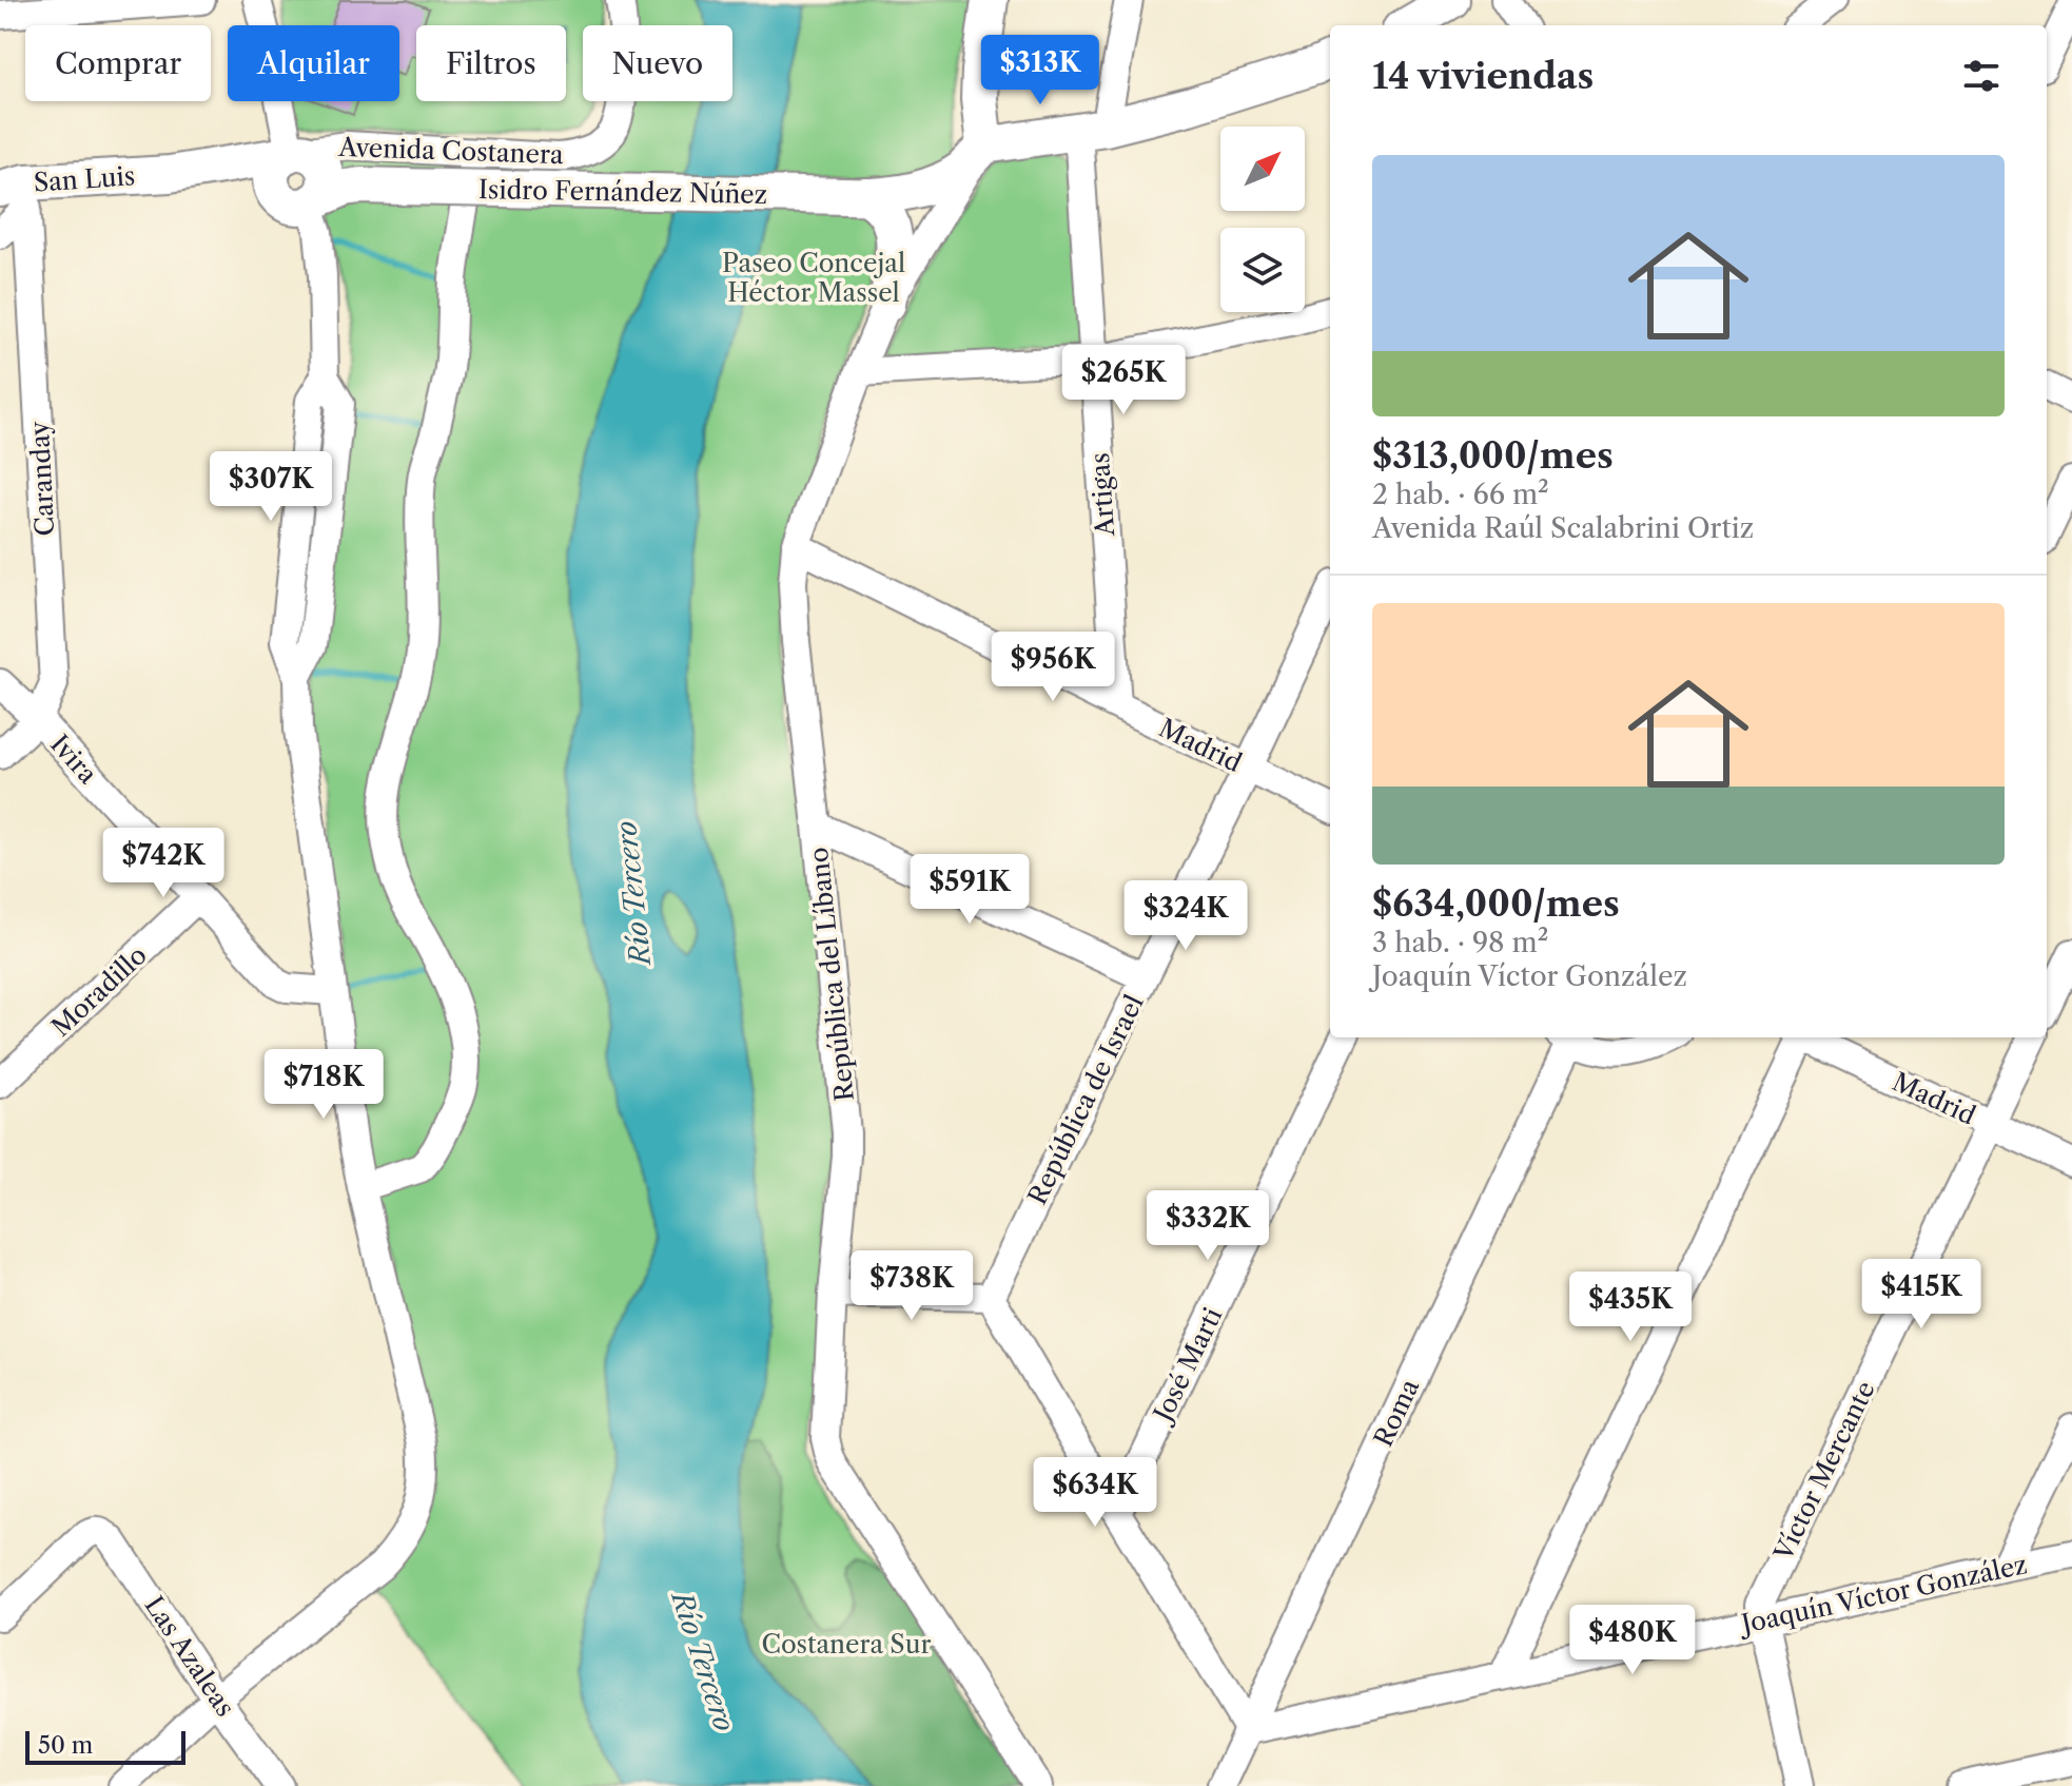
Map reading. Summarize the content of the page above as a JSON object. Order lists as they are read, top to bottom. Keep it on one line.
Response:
{"streets":{"main road":["San Luis","Isidro Fernández Núñez"],"street":["Avenida Costanera","Caranday","Artigas","Madrid","Ivira","República del Líbano","Moradillo","República de Israel","José Marti","Roma","Víctor Mercante","Joaquín Víctor González","Las Azaleas"]},"crossings":[["Avenida Costanera","San Luis"],["San Luis","Caranday"],["Isidro Fernández Núñez","República del Líbano"],["Caranday","Ivira"],["Artigas","Madrid"],["Madrid","República del Líbano"],["Madrid","República de Israel"],["Madrid","Víctor Mercante"],["Ivira","Moradillo"],["Roma","Joaquín Víctor González"],["Víctor Mercante","Joaquín Víctor González"]],"water":["Río Tercero"],"parks":["Paseo Concejal Héctor Massel","Costanera Sur"],"scale_bar":"50 m","north":"top right","page":{"chip":["Comprar","Alquilar","Filtros","Nuevo"],"heading":"14 viviendas","price":["$313K","$265K","$307K","$956K","$742K","$591K","$324K","$718K","$332K","$738K","$415K","$435K","$634K","$480K"],"list":[{"name":"$313,000/mes","note":"2 hab. · 66 m² · Avenida Raúl Scalabrini Ortiz"},{"name":"$634,000/mes","note":"3 hab. · 98 m² · Joaquín Víctor González"}],"scale":"50 m"}}
